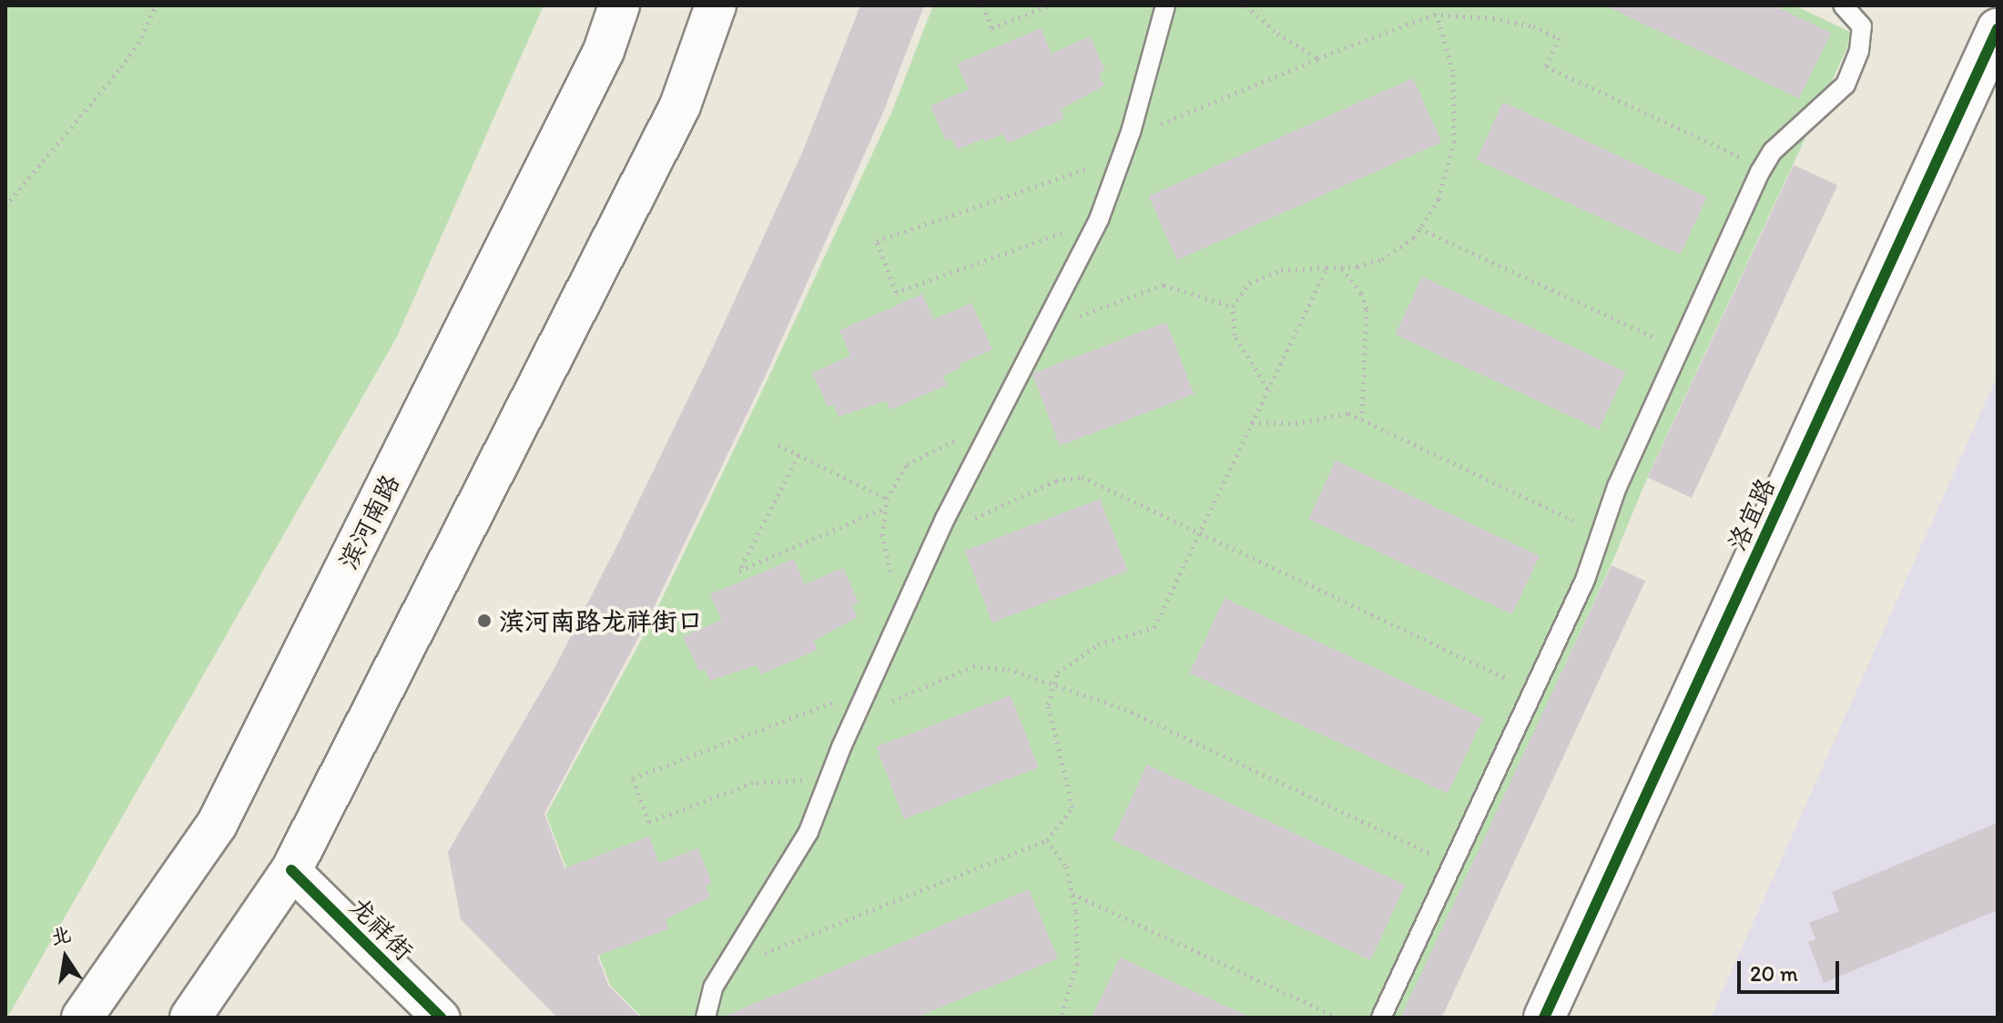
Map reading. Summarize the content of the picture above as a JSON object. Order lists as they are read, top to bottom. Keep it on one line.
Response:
{"streets":{"main road":["洛宜路","滨河南路"],"street":["龙祥街"]},"places":["滨河南路龙祥街口"],"scale_bar":"20 m","north":"top"}
